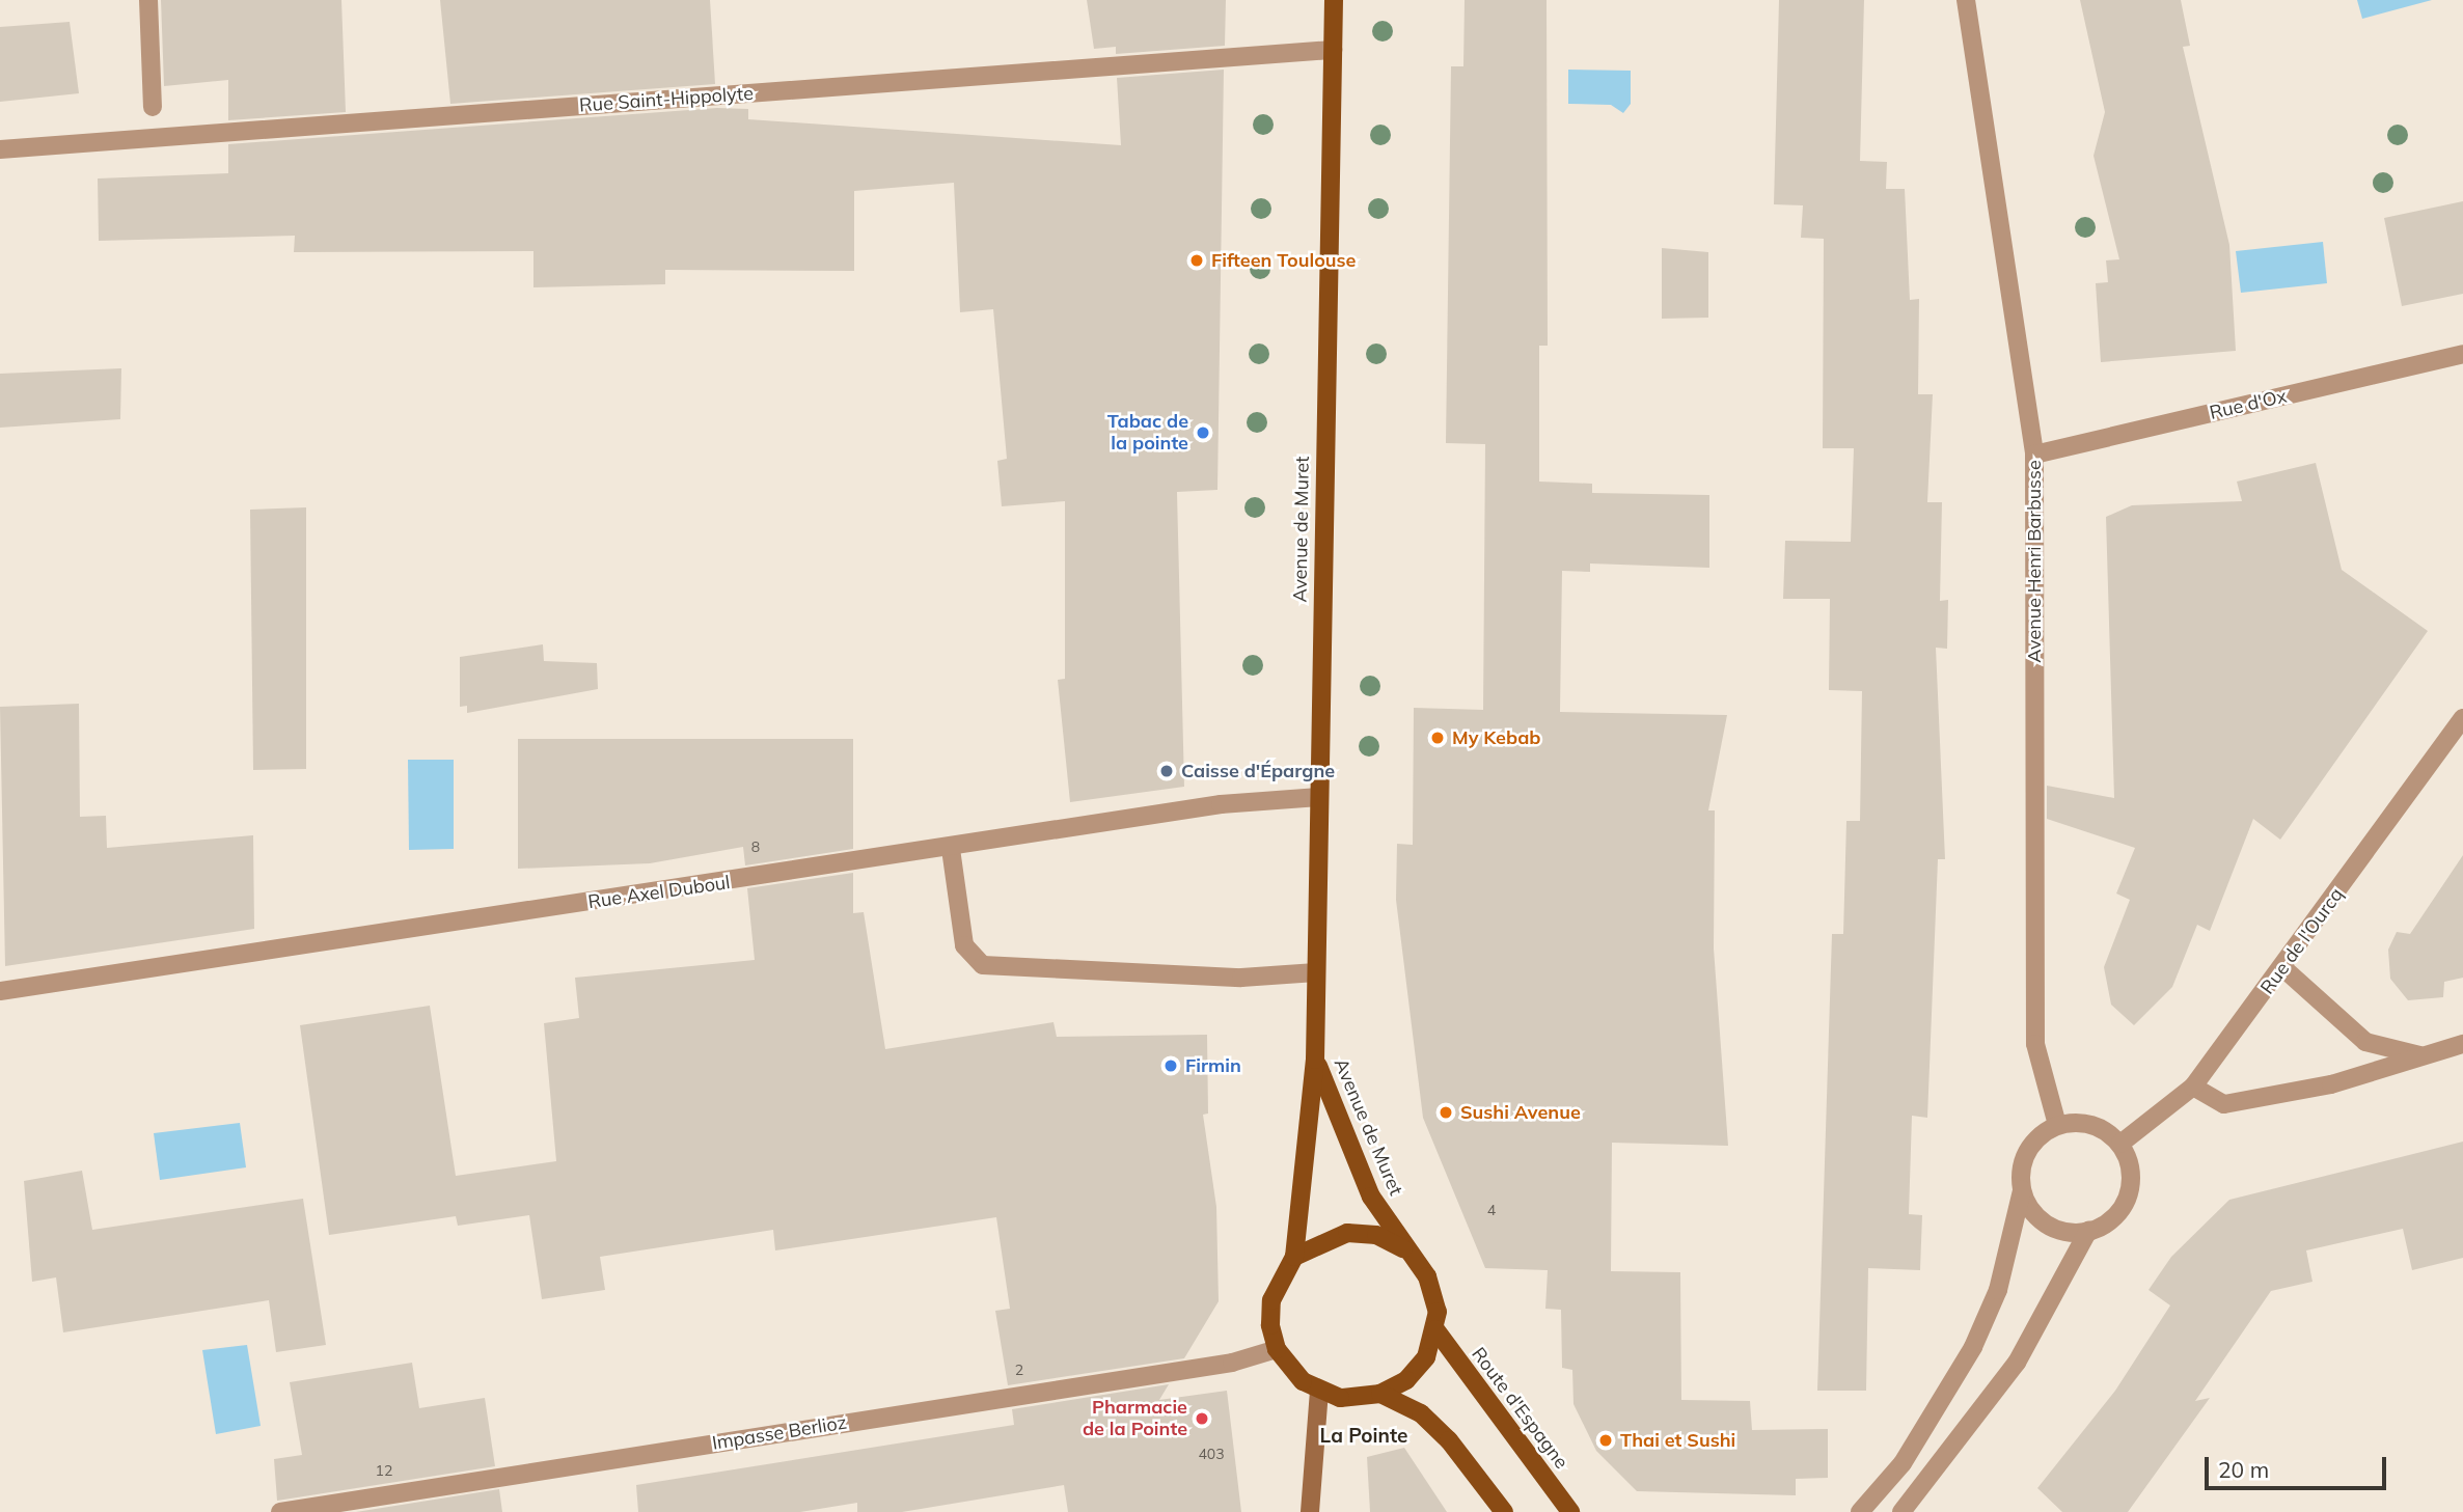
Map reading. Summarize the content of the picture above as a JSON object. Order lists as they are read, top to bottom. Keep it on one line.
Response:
{"streets":{"main road":["Avenue de Muret","Route d'Espagne"],"street":["Rue Saint-Hippolyte","Rue d'Ox","Avenue Henri Barbusse","Rue Axel Duboul","Rue de l'Ourcq","Impasse Berlioz"]},"crossings":[["Rue Saint-Hippolyte","Avenue de Muret"],["Rue d'Ox","Avenue Henri Barbusse"],["Avenue de Muret","Rue Axel Duboul"],["Avenue de Muret","Route d'Espagne"],["Avenue de Muret","Impasse Berlioz"],["Avenue Henri Barbusse","Rue de l'Ourcq"],["Route d'Espagne","Impasse Berlioz"]],"districts":["La Pointe"],"places":["Fifteen Toulouse","Tabac de la pointe","My Kebab","Caisse d'Épargne","Firmin","Sushi Avenue","Pharmacie de la Pointe","Thai et Sushi"],"house_numbers":["8","4","2","403","12"],"scale_bar":"20 m"}
